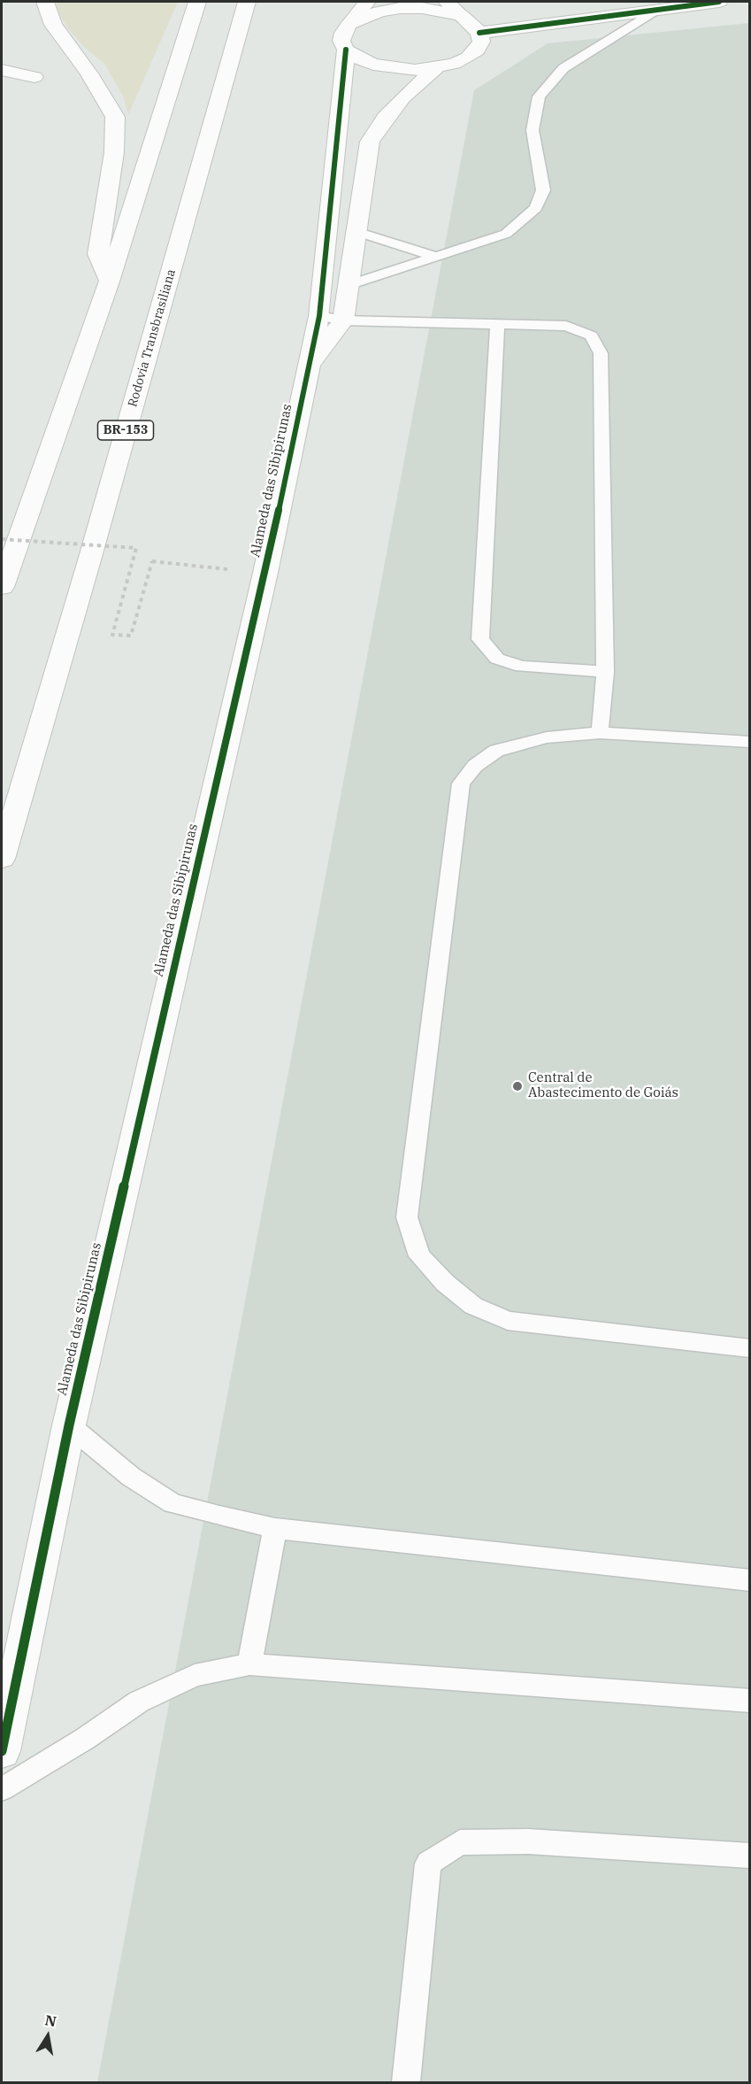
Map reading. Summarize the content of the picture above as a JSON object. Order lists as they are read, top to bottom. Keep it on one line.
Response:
{"streets":{"main road":["Rodovia Transbrasiliana","BR-153","Alameda das Sibipirunas"]},"places":["Central de Abastecimento de Goiás"],"north":"top"}
